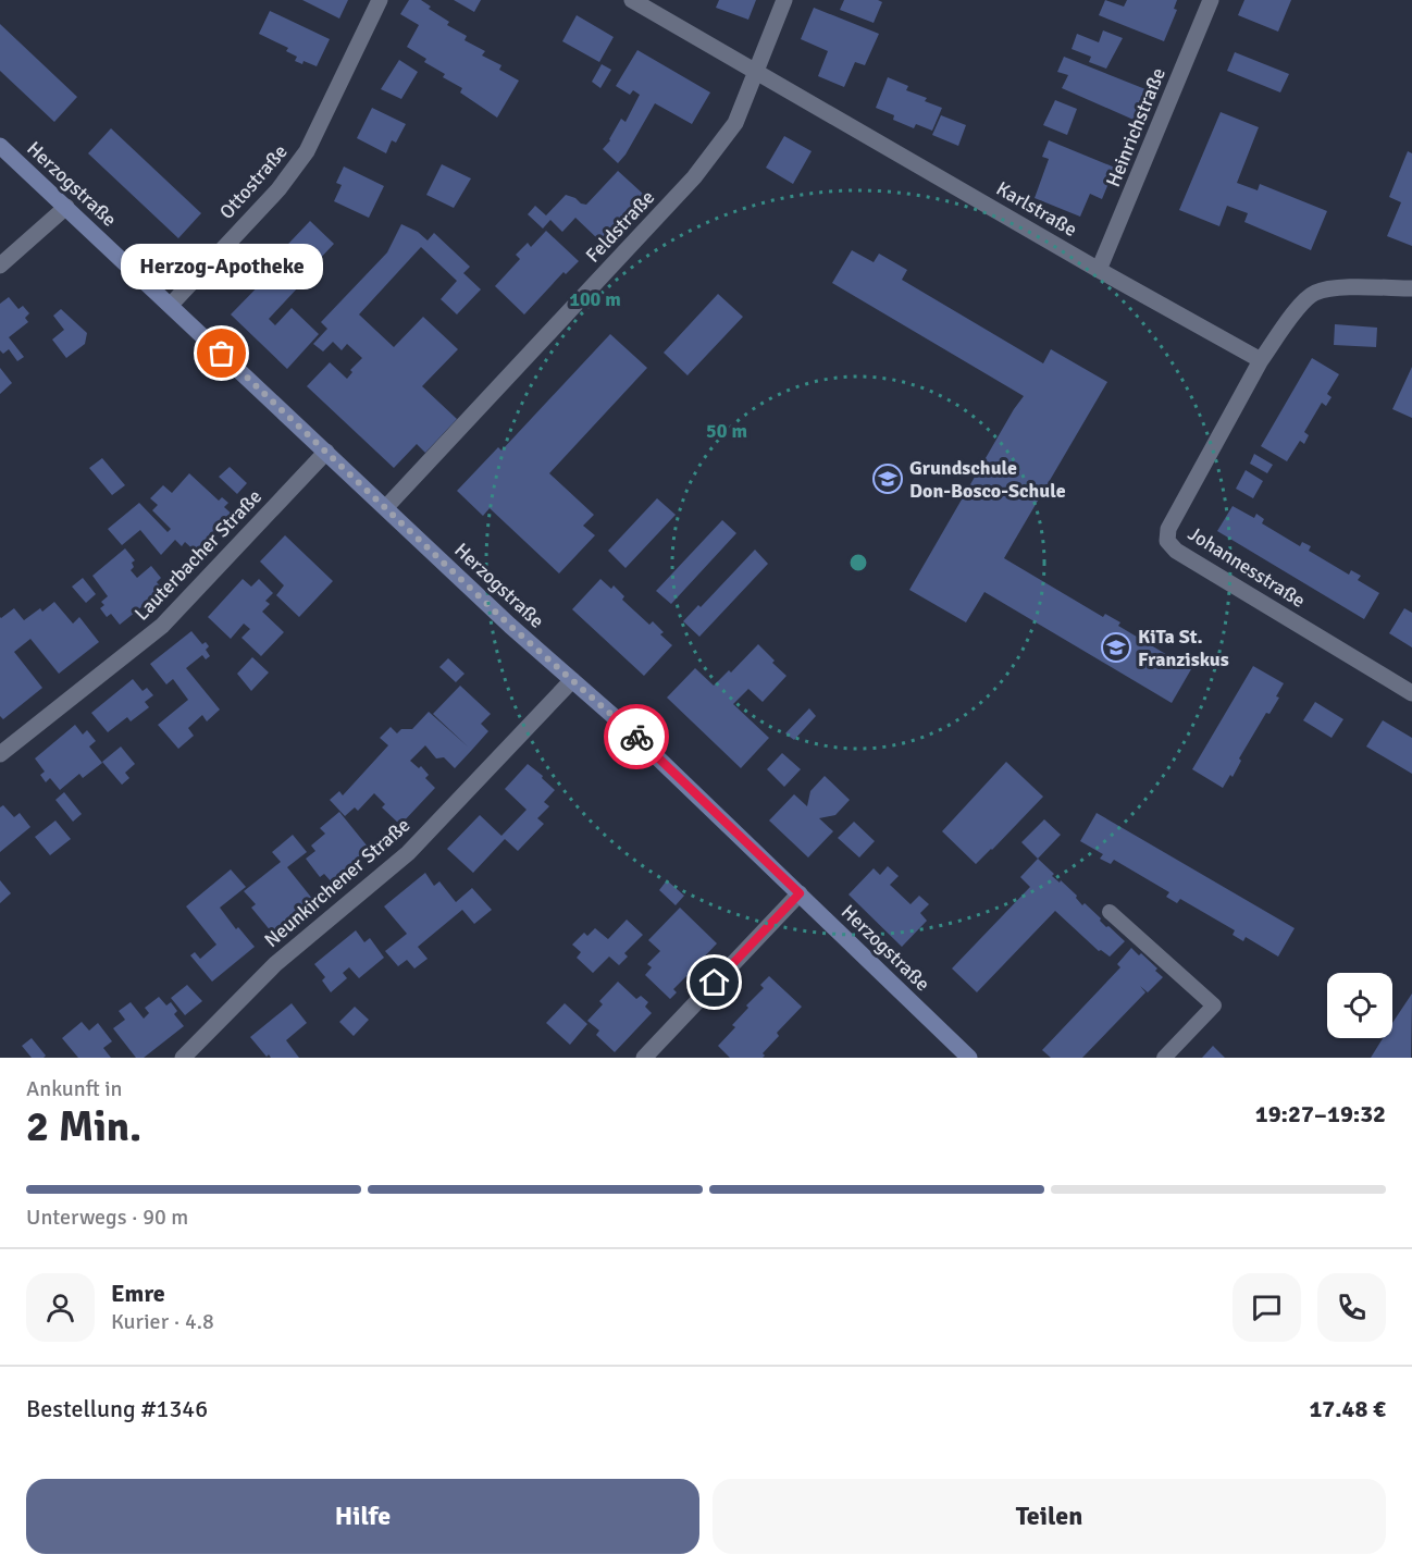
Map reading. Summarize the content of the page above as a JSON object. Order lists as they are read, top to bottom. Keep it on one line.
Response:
{"streets":{"street":["Heinrichstraße","Ottostraße","Herzogstraße","Karlstraße","Feldstraße","Lauterbacher Straße","Johannesstraße","Neunkirchener Straße"]},"crossings":[["Heinrichstraße","Karlstraße"],["Ottostraße","Herzogstraße"],["Herzogstraße","Feldstraße"],["Herzogstraße","Lauterbacher Straße"],["Herzogstraße","Neunkirchener Straße"],["Karlstraße","Feldstraße"],["Karlstraße","Johannesstraße"]],"places":{"other":["Herzog-Apotheke"],"school or university":["Grundschule Don-Bosco-Schule","KiTa St. Franziskus"]},"page":{"bubble":"Herzog-Apotheke","heading":["2 Min.","Ankunft in","19:27–19:32"],"panel":["Emre","Kurier · 4.8","Bestellung #1346","17.48 €"],"bar":"Unterwegs · 90 m","buttons":["Hilfe","Teilen"]},"rings":["100 m","50 m"]}
